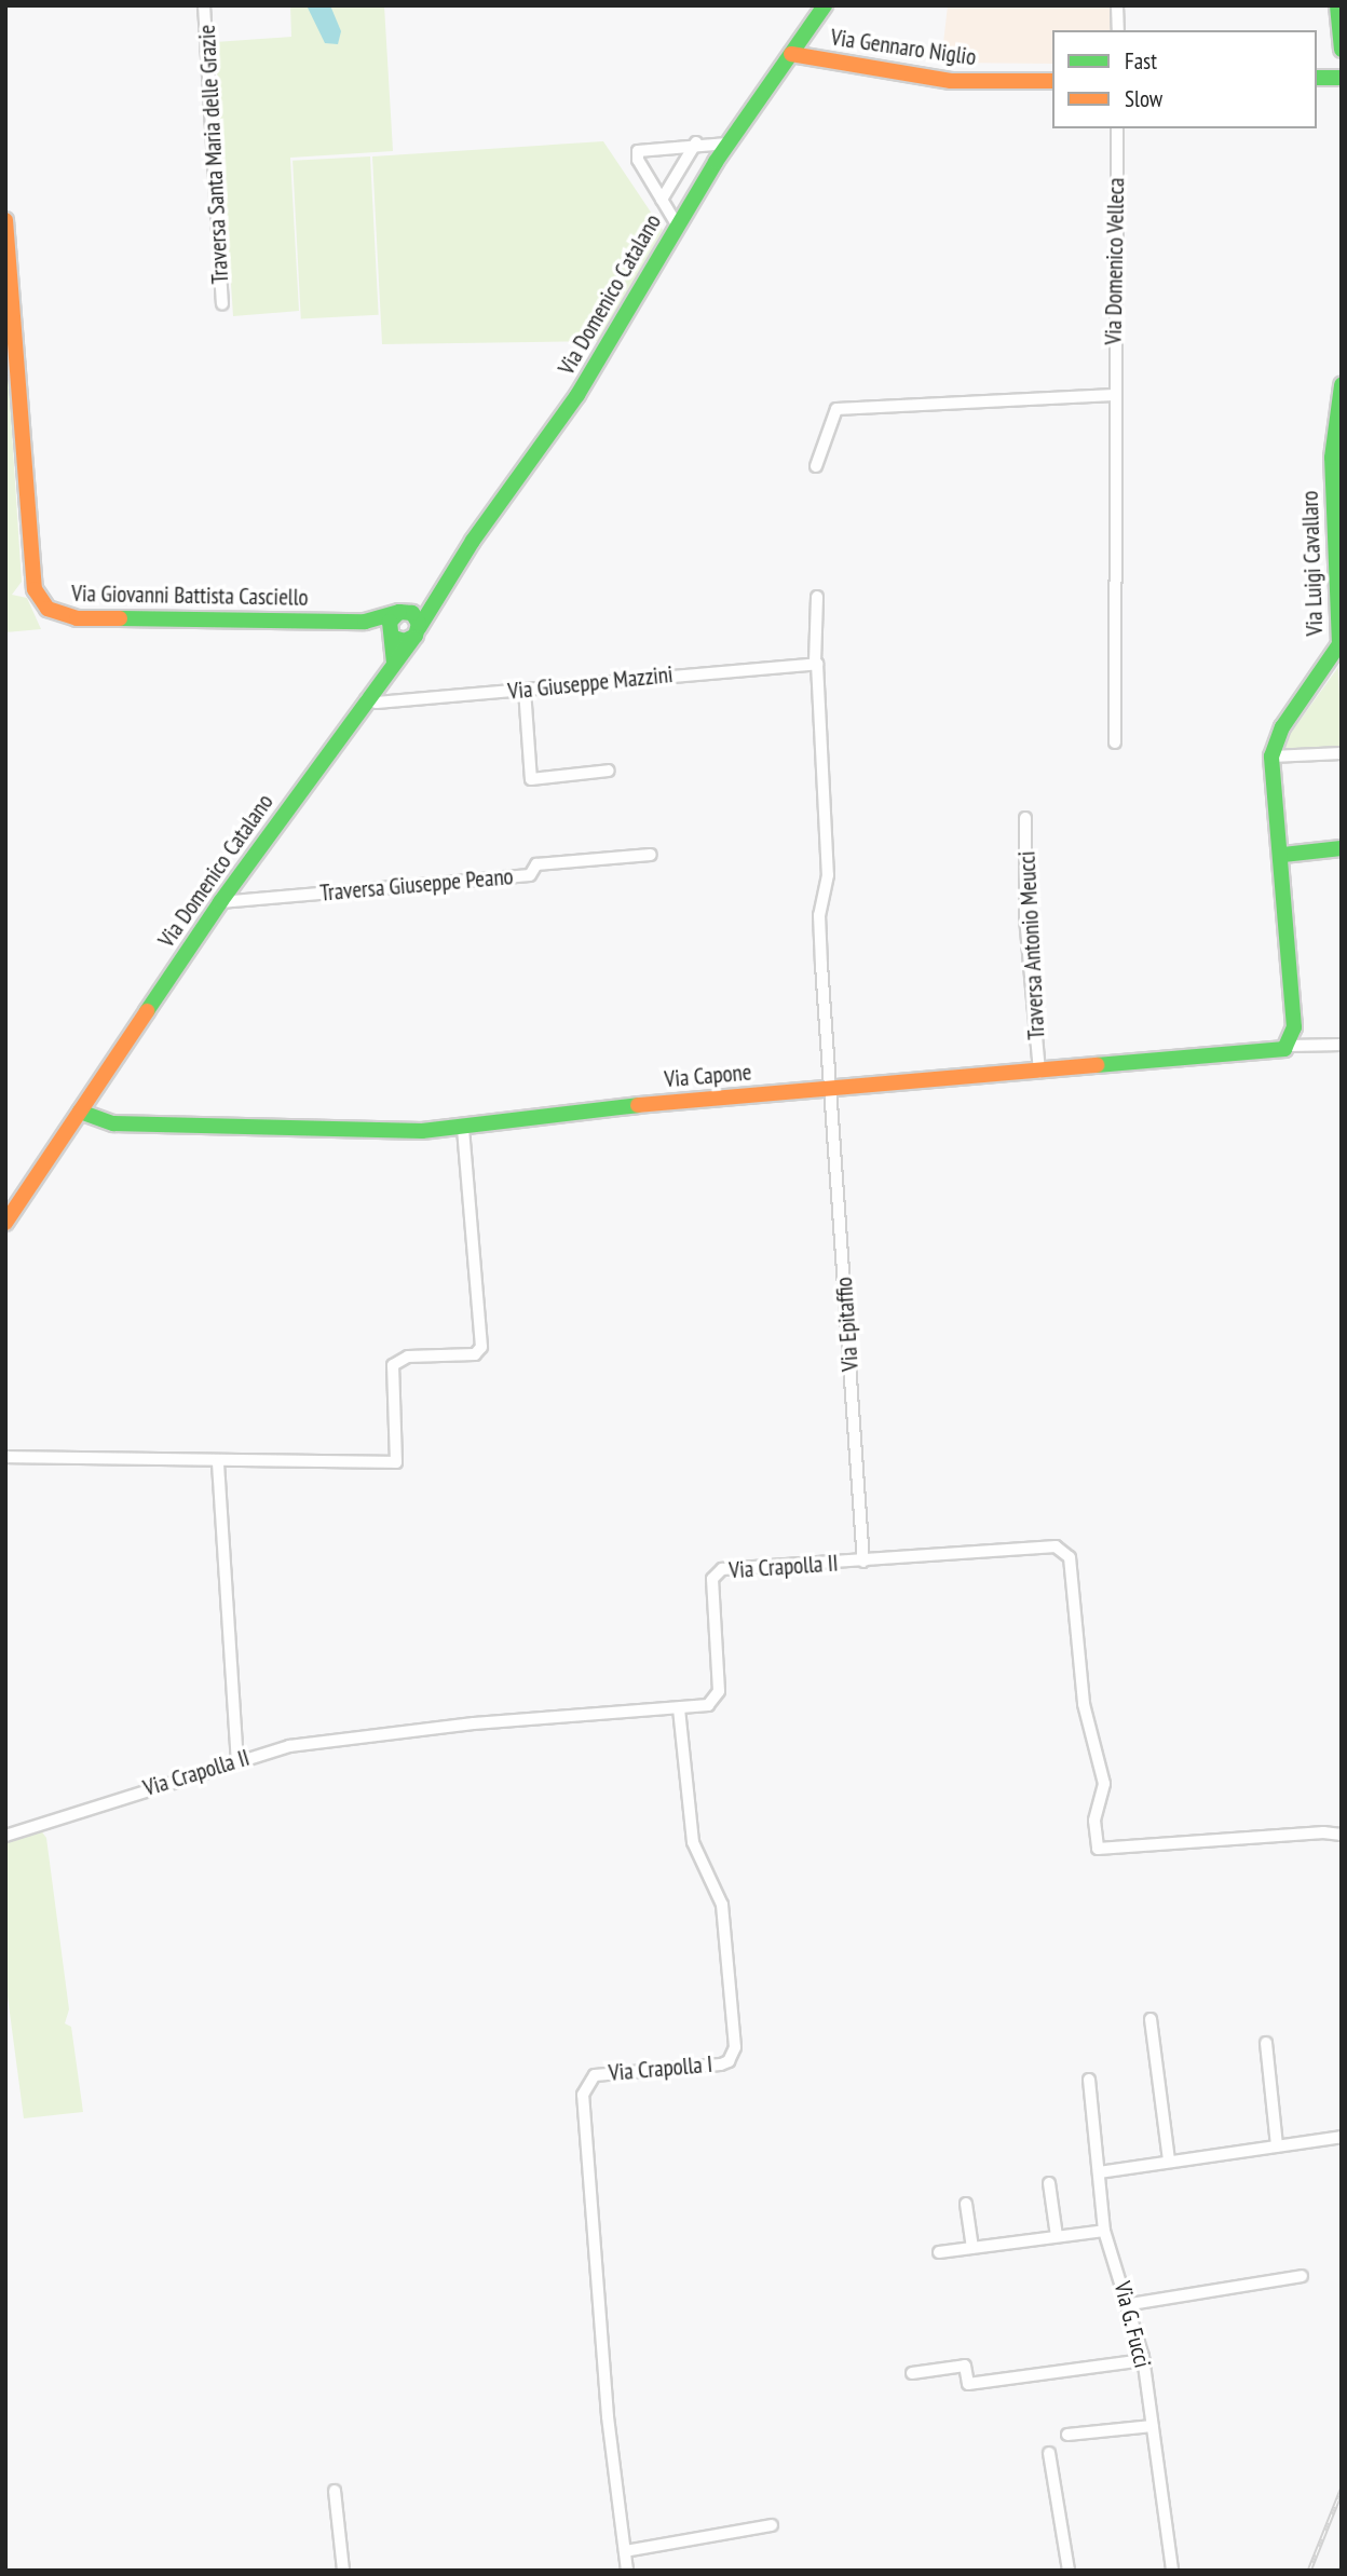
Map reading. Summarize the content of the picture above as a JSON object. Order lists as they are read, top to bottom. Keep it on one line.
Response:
{"streets":{"street":["Via Gennaro Niglio","Traversa Santa Maria delle Grazie","Via Domenico Velleca","Via Domenico Catalano","Via Luigi Cavallaro","Via Giovanni Battista Casciello","Via Giuseppe Mazzini","Traversa Giuseppe Peano","Traversa Antonio Meucci","Via Capone","Via Epitaffio","Via Crapolla II","Via Crapolla I","Via G. Fucci"]},"crossings":[["Via Gennaro Niglio","Via Domenico Catalano"],["Via Domenico Catalano","Via Giuseppe Mazzini"],["Via Domenico Catalano","Traversa Giuseppe Peano"],["Via Domenico Catalano","Via Capone"],["Traversa Antonio Meucci","Via Capone"],["Via Capone","Via Epitaffio"],["Via Epitaffio","Via Crapolla II"],["Via Crapolla II","Via Crapolla I"]],"legend":["Fast","Slow"]}
